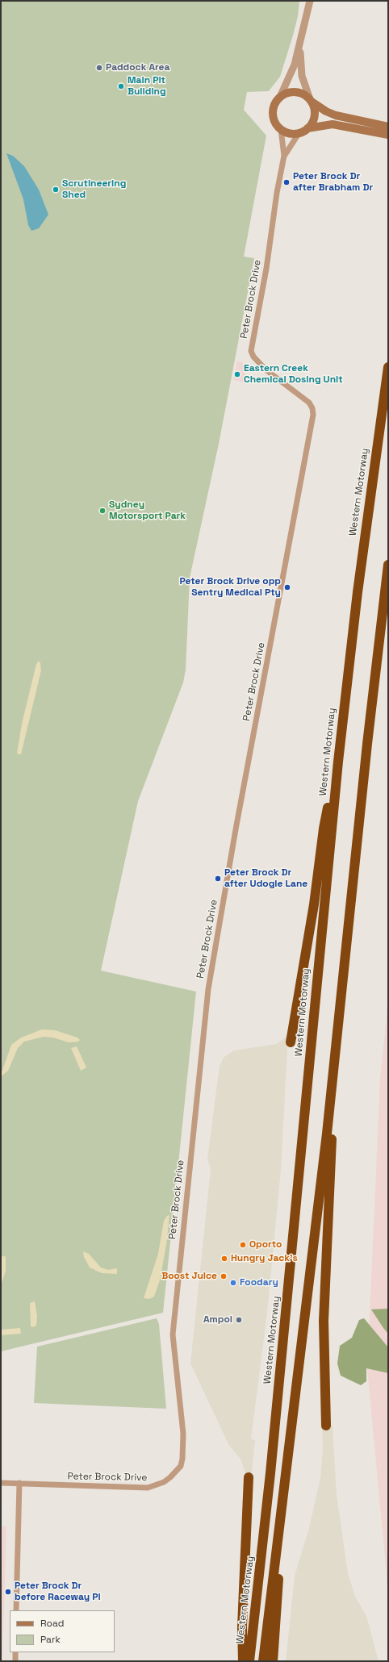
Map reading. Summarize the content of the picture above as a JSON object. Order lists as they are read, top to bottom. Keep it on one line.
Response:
{"streets":{"highway":["Western Motorway"],"street":["Peter Brock Drive"]},"places":["Paddock Area","Main Pit Building","Peter Brock Dr after Brabham Dr","Scrutineering Shed","Eastern Creek Chemical Dosing Unit","Sydney Motorsport Park","Peter Brock Drive opp Sentry Medical Pty","Peter Brock Dr after Udogie Lane","Oporto","Hungry Jack's","Boost Juice","Foodary","Ampol","Peter Brock Dr before Raceway Pl"],"legend":["Road","Park"]}
